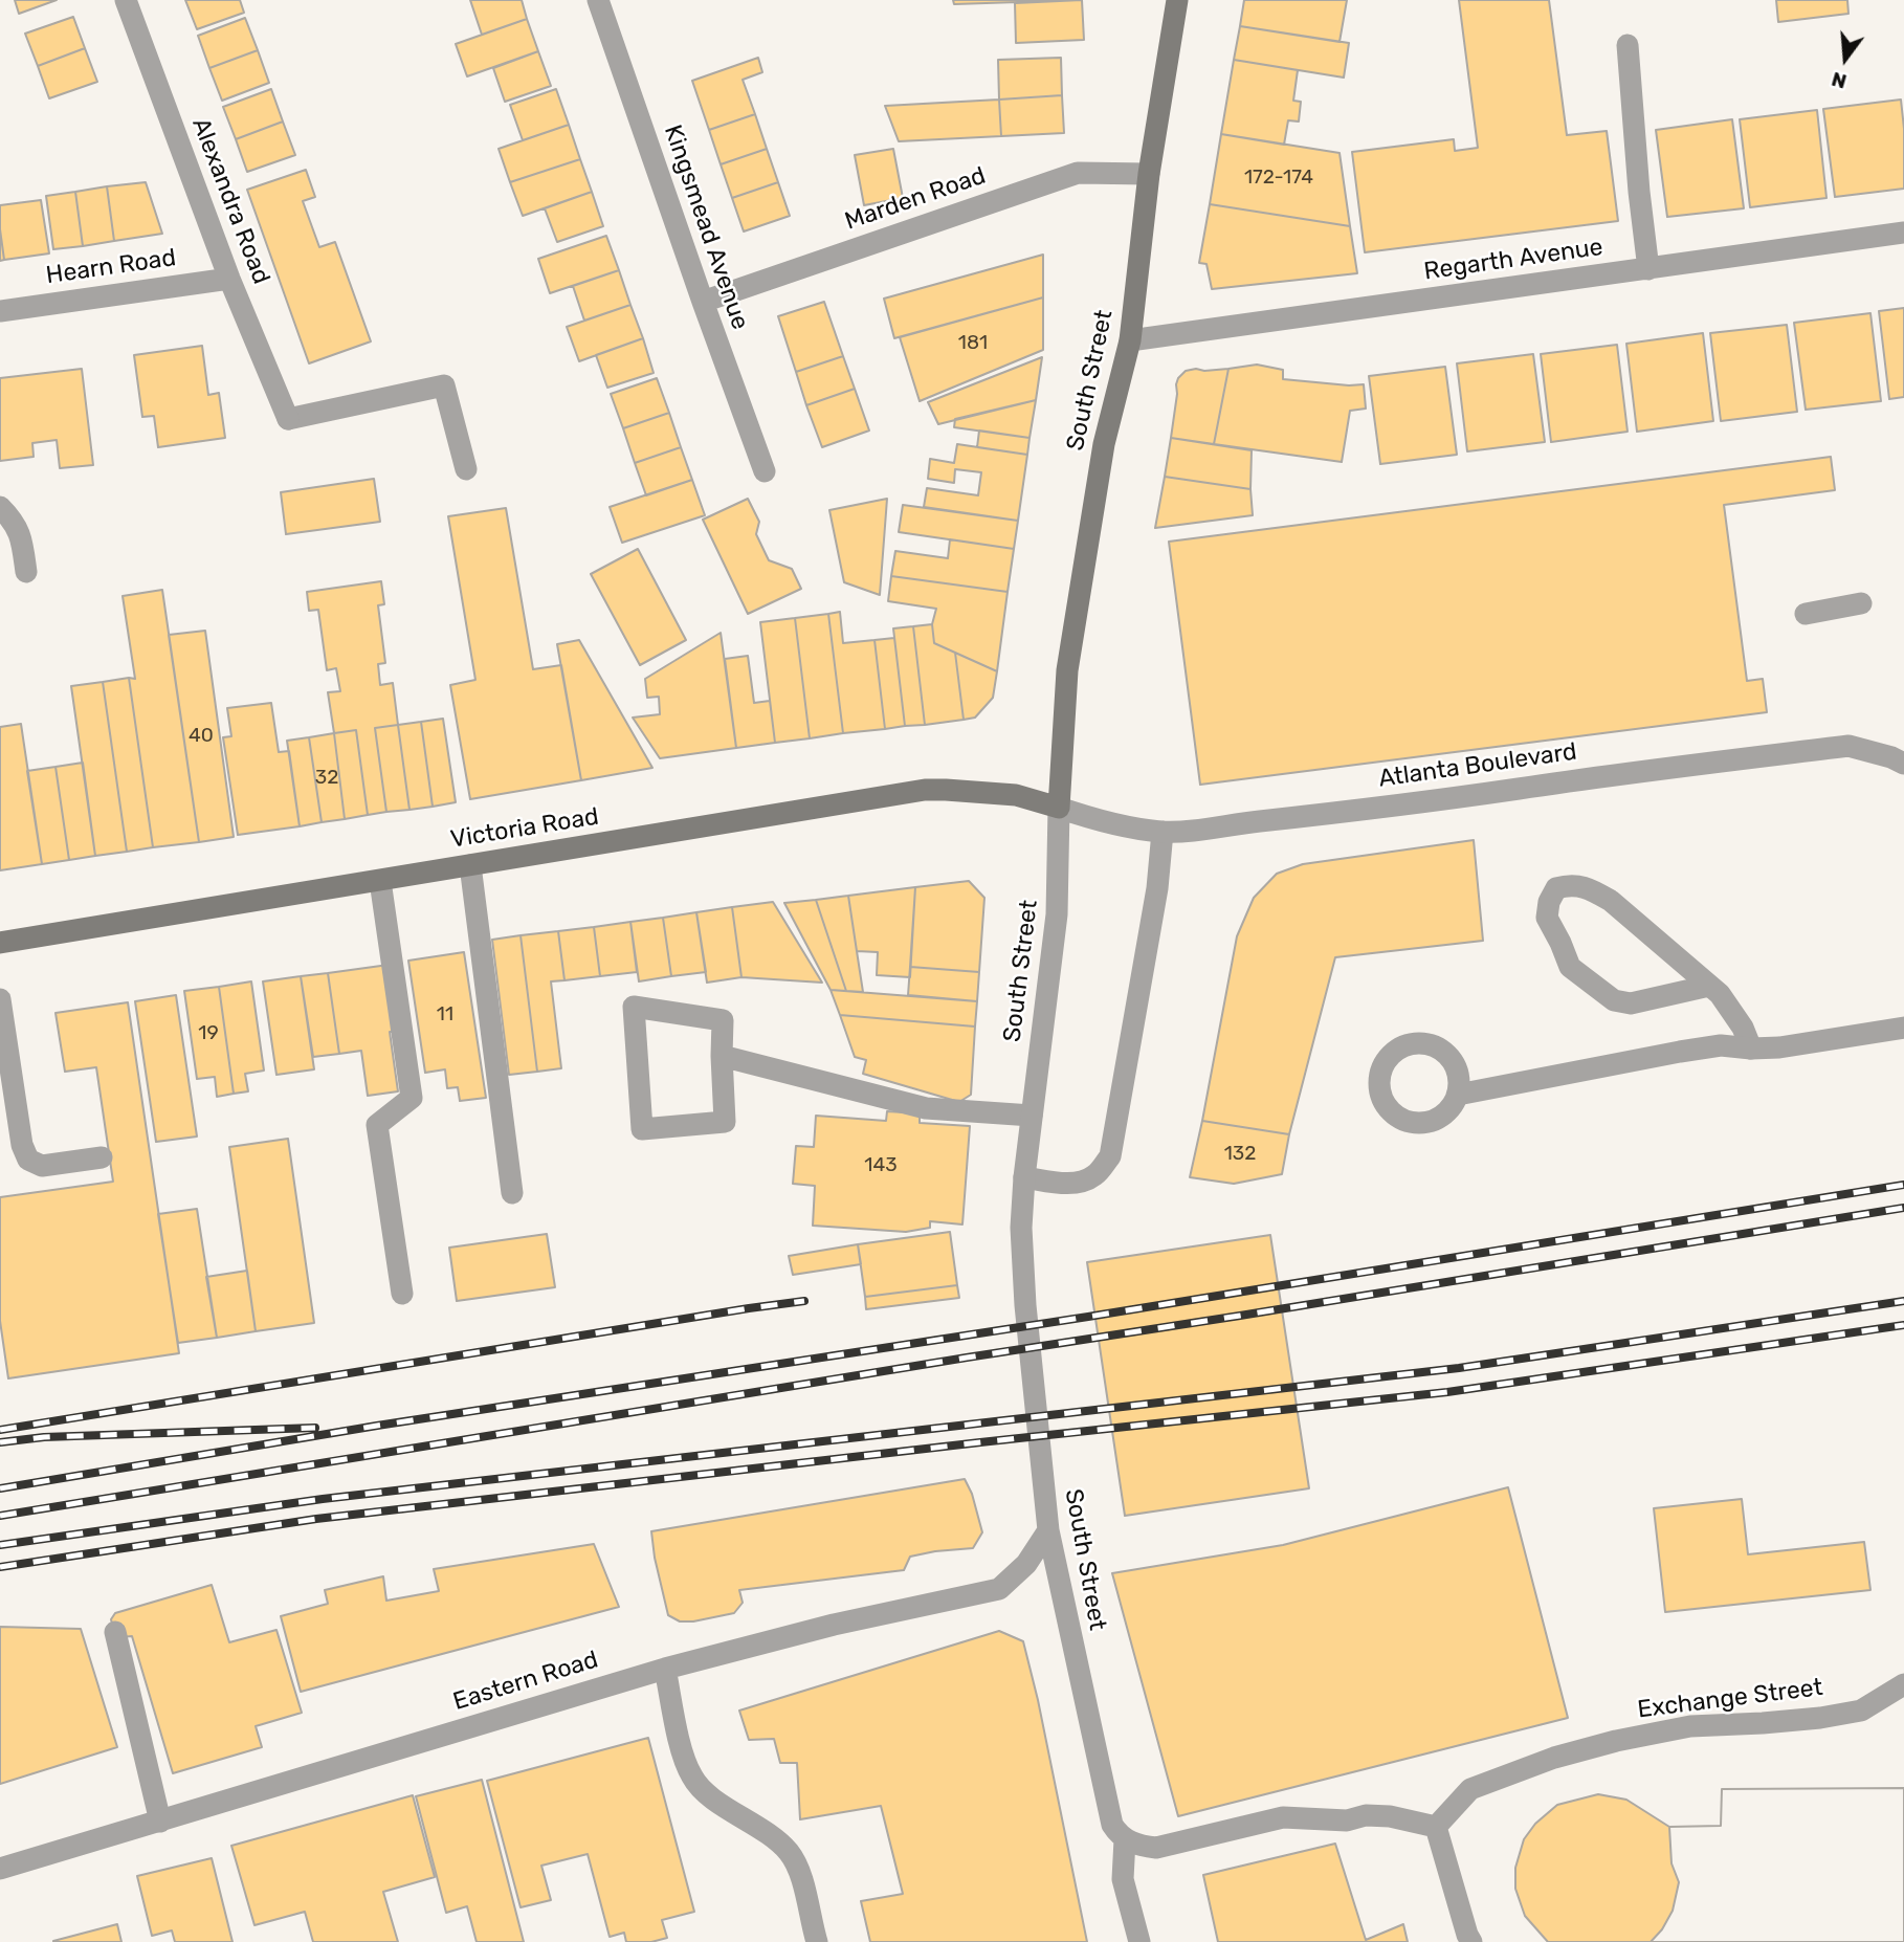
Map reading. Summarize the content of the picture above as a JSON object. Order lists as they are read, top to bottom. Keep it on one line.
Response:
{"streets":{"street":["Marden Road","Alexandra Road","Kingsmead Avenue","Regarth Avenue","Hearn Road","South Street","Atlanta Boulevard","Victoria Road","Eastern Road","Exchange Street"]},"crossings":[["Marden Road","Kingsmead Avenue"],["Marden Road","South Street"],["Alexandra Road","Hearn Road"],["Regarth Avenue","South Street"],["South Street","Atlanta Boulevard"],["South Street","Victoria Road"],["South Street","Eastern Road"],["Atlanta Boulevard","Victoria Road"]],"house_numbers":["172-174","181","40","32","11","19","132","143"],"north":"bottom"}
